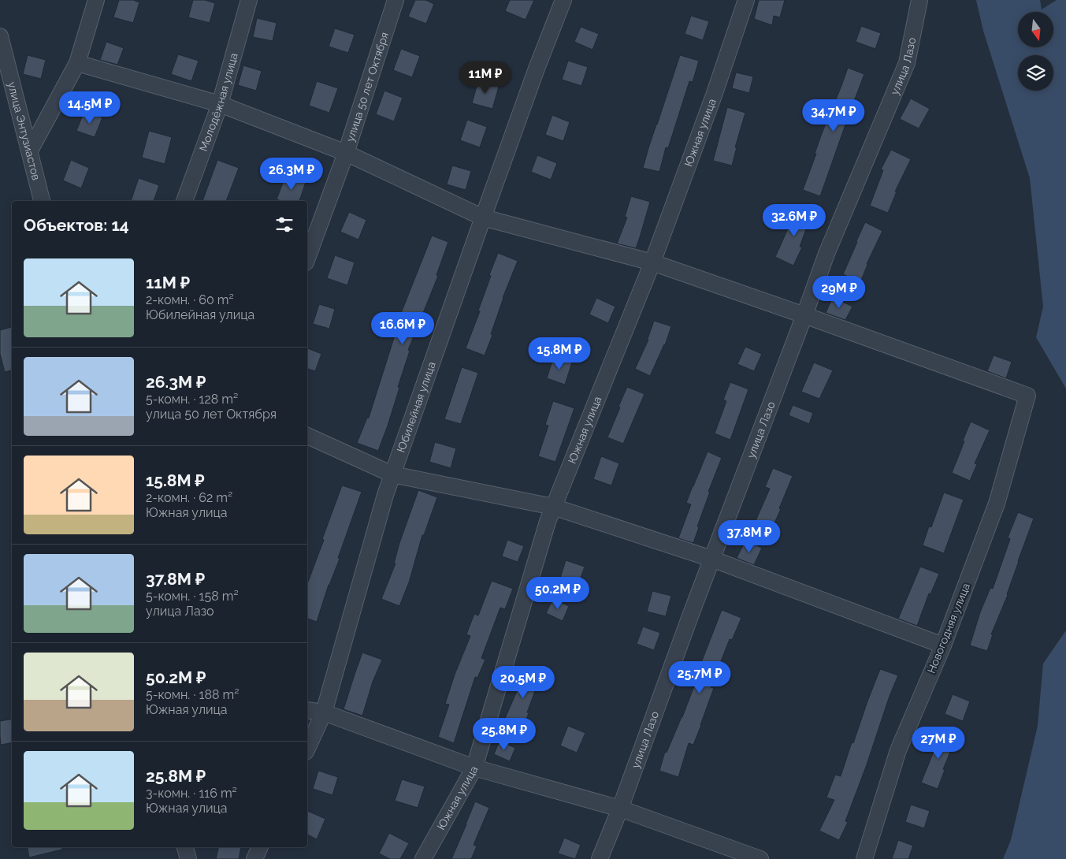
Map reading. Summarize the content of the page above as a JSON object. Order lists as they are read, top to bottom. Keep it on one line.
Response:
{"streets":{"street":["улица Лазо","улица 50 лет Октября","Молодёжная улица","улица Энтузиастов","Южная улица","Юбилейная улица","Новогодняя улица"]},"crossings":[["улица Лазо","Новогодняя улица"]],"north":"bottom","page":{"price":["11M ₽","14.5M ₽","34.7M ₽","26.3M ₽","32.6M ₽","29M ₽","16.6M ₽","15.8M ₽","37.8M ₽","50.2M ₽","25.7M ₽","20.5M ₽","25.8M ₽","27M ₽"],"heading":"Объектов: 14","list":[{"name":"11M ₽","note":"2-комн. · 60 m² · Юбилейная улица"},{"name":"26.3M ₽","note":"5-комн. · 128 m² · улица 50 лет Октября"},{"name":"15.8M ₽","note":"2-комн. · 62 m² · Южная улица"},{"name":"37.8M ₽","note":"5-комн. · 158 m² · улица Лазо"},{"name":"50.2M ₽","note":"5-комн. · 188 m² · Южная улица"},{"name":"25.8M ₽","note":"3-комн. · 116 m² · Южная улица"}]}}
